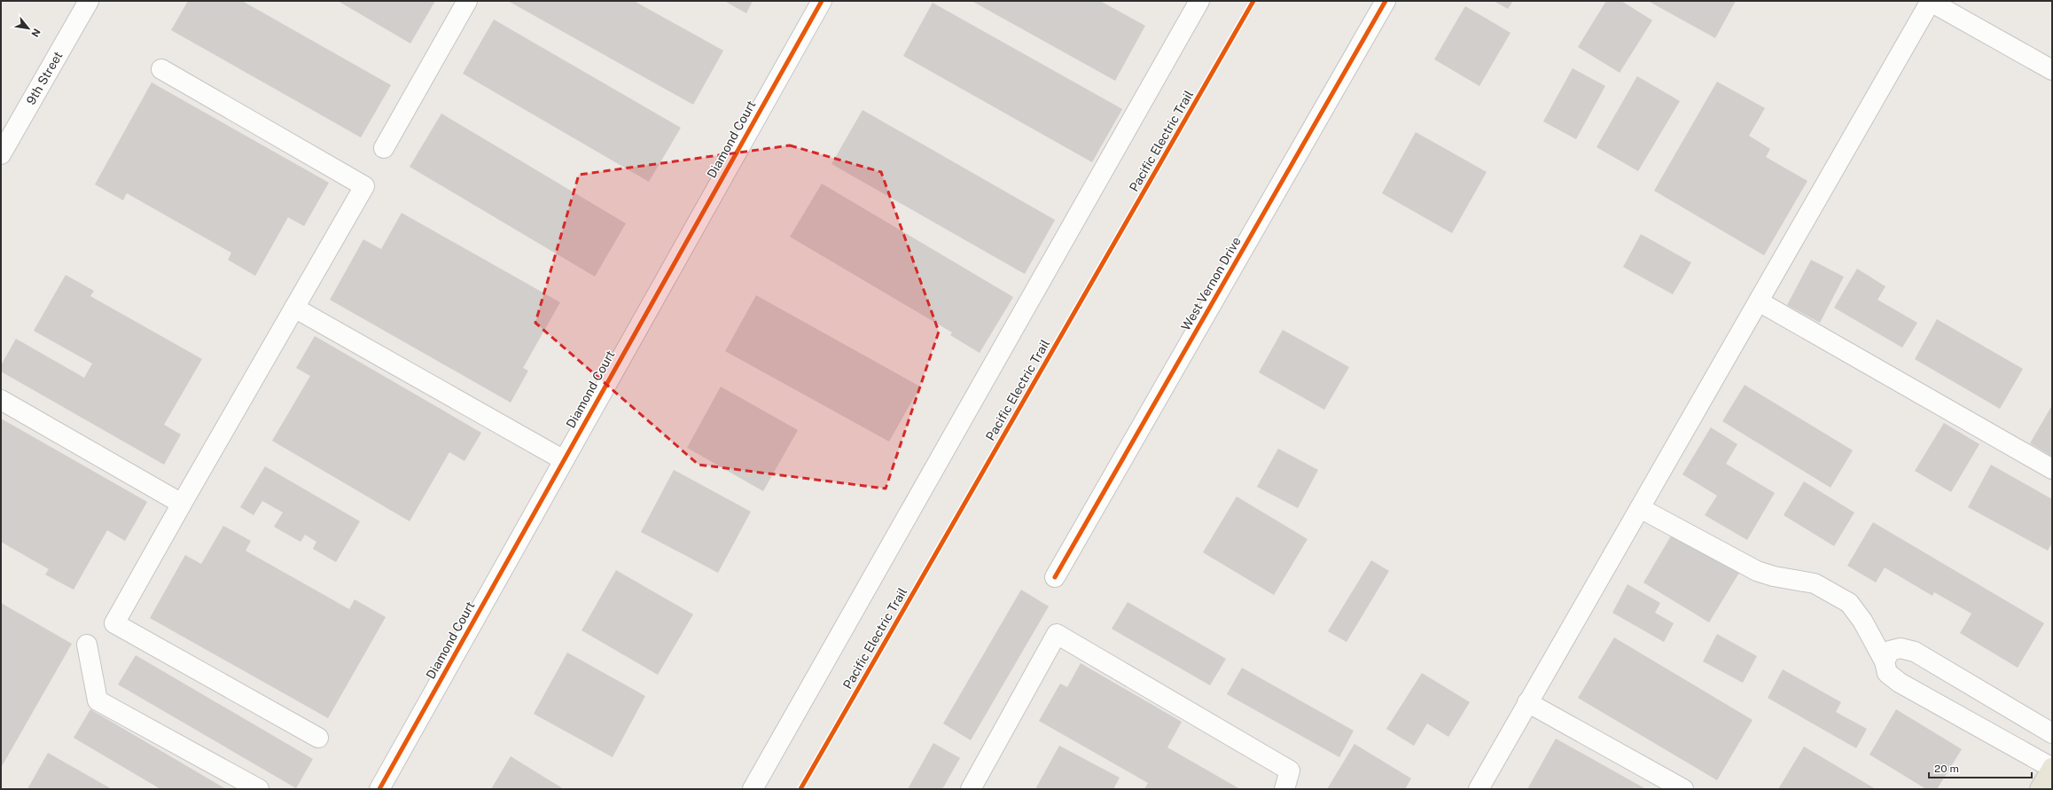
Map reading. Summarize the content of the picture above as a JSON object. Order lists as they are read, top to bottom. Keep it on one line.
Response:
{"streets":{"street":["9th Street","Diamond Court","West Vernon Drive"],"cycle path":["Pacific Electric Trail"]},"scale_bar":"20 m","north":"bottom right"}
